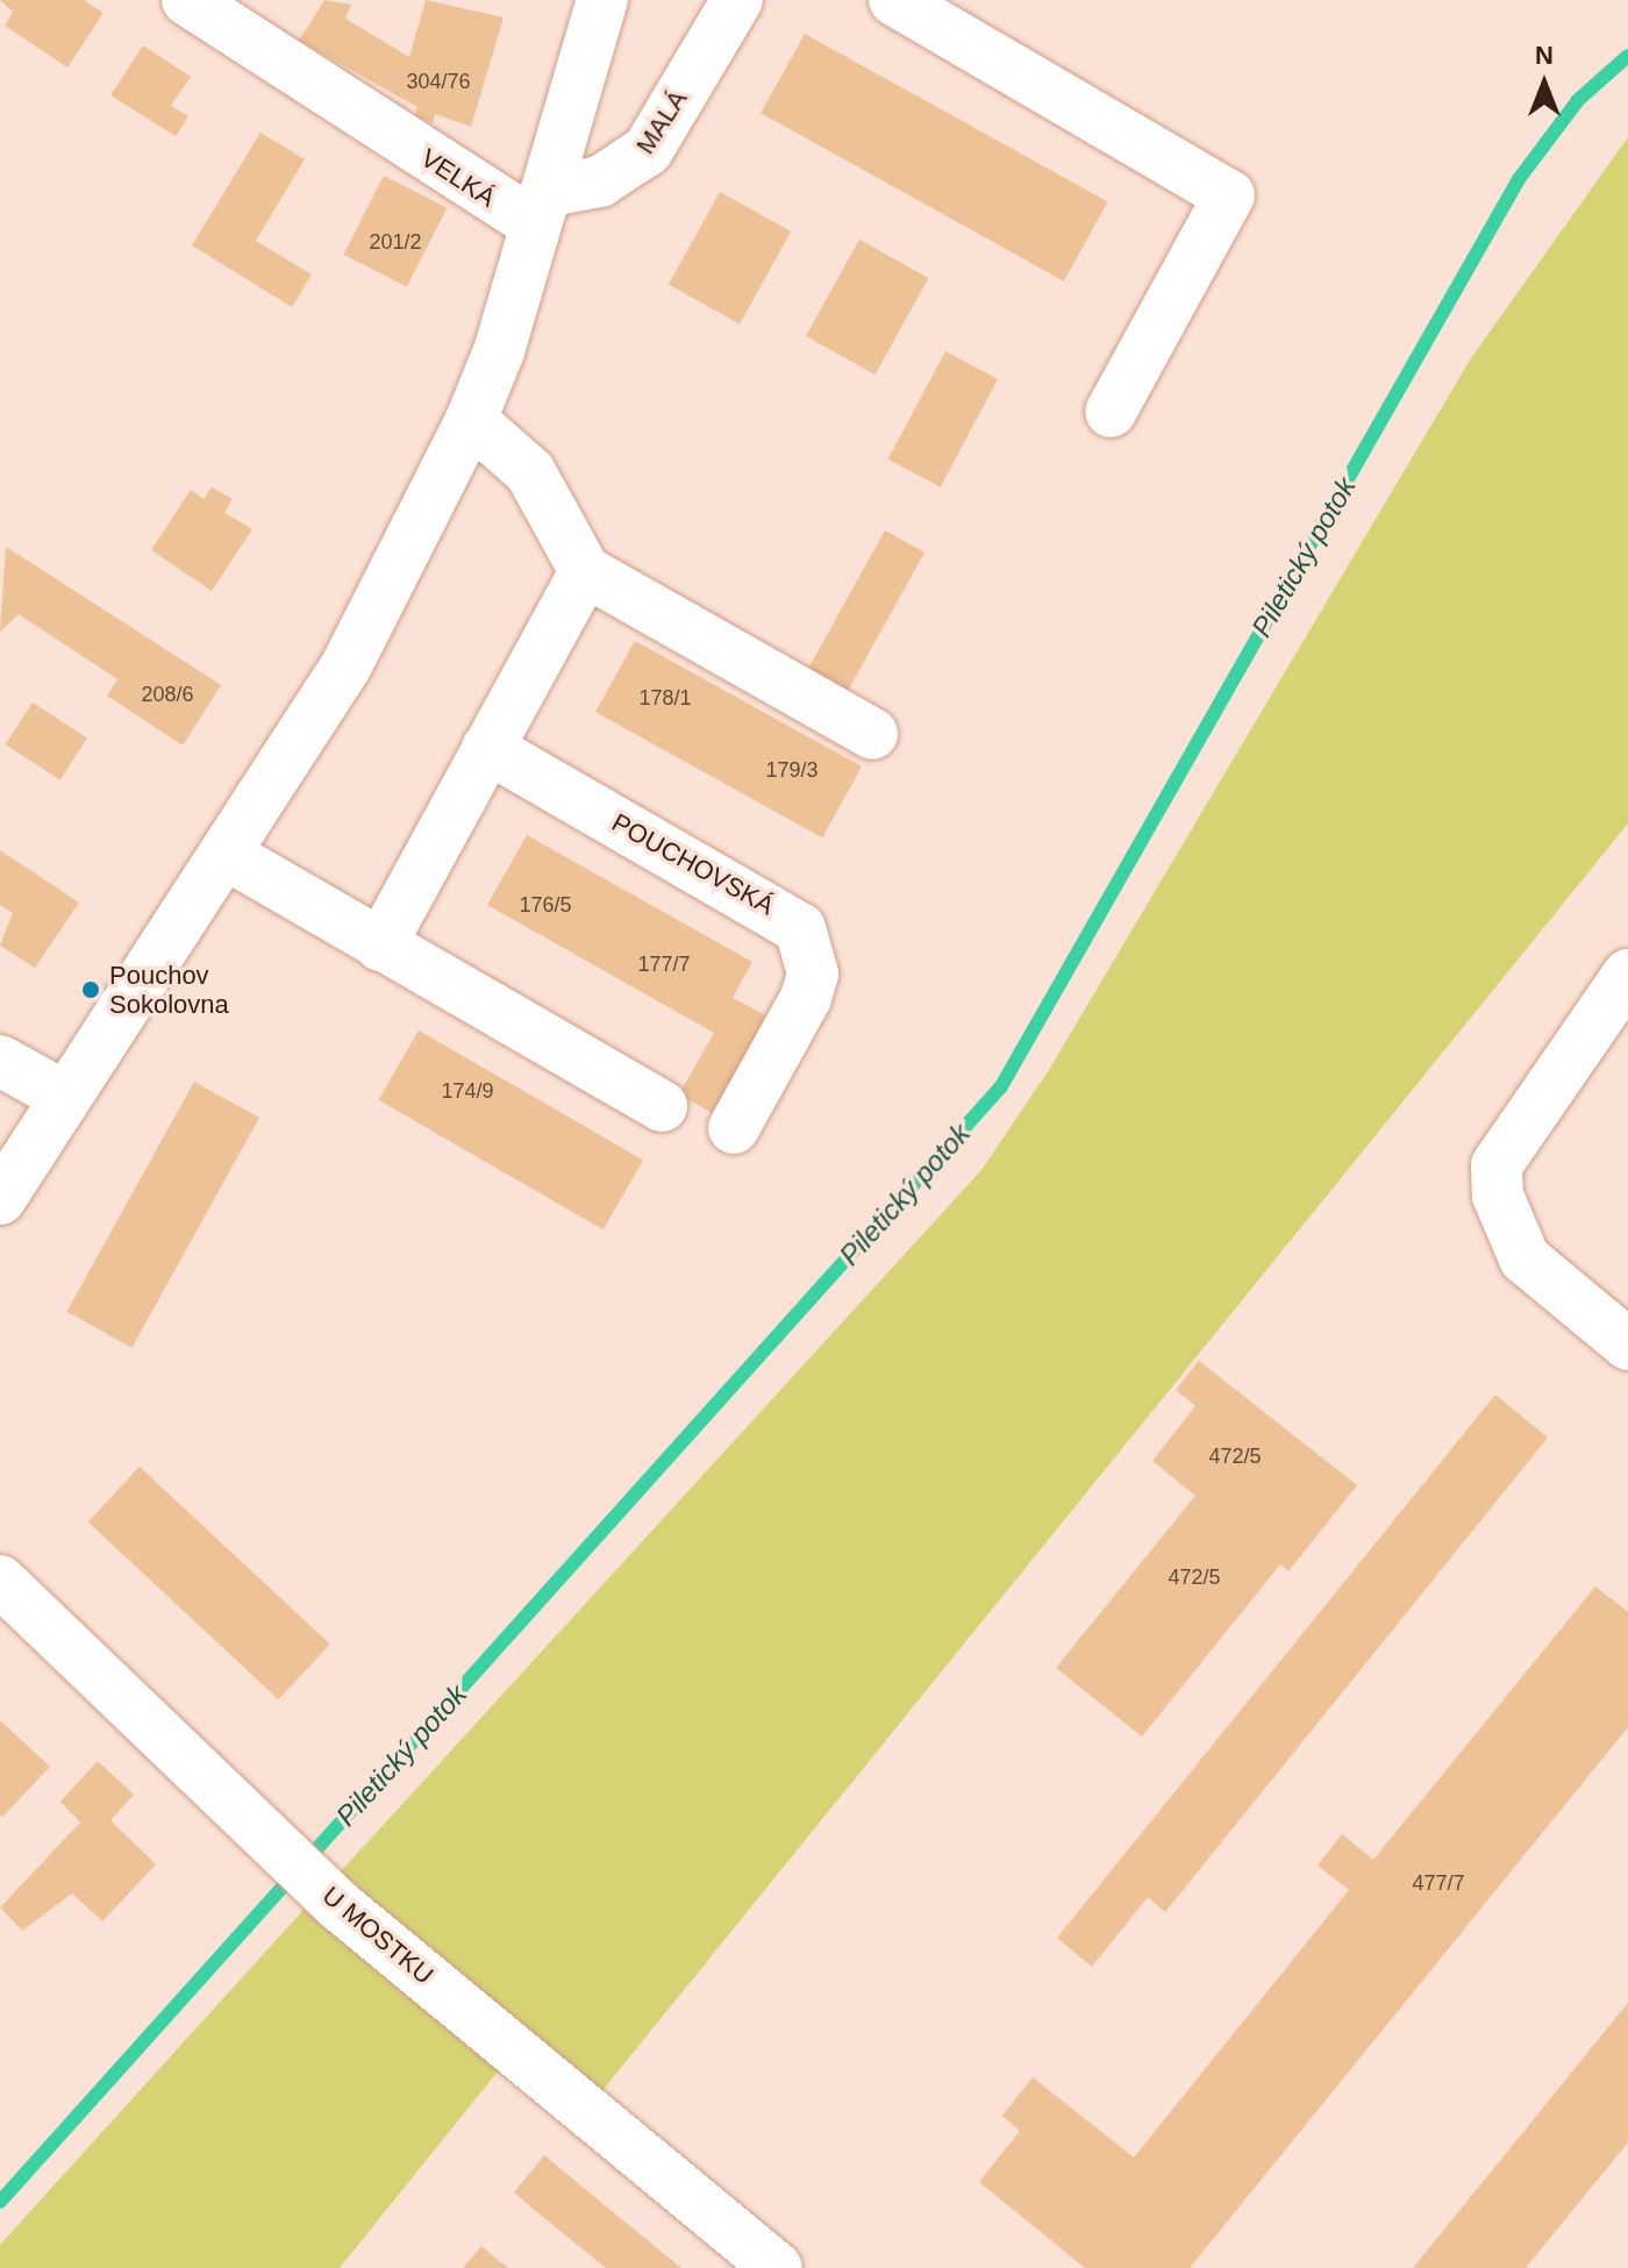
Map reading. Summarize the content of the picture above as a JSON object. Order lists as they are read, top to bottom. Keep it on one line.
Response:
{"streets":{"street":["MALÁ","VELKÁ","POUCHOVSKÁ","U MOSTKU"]},"crossings":[["MALÁ","VELKÁ"]],"water":["Piletický potok"],"places":["Pouchov Sokolovna"],"house_numbers":["304/76","201/2","208/6","178/1","179/3","176/5","177/7","174/9","472/5","472/5","477/7"],"north":"top"}
